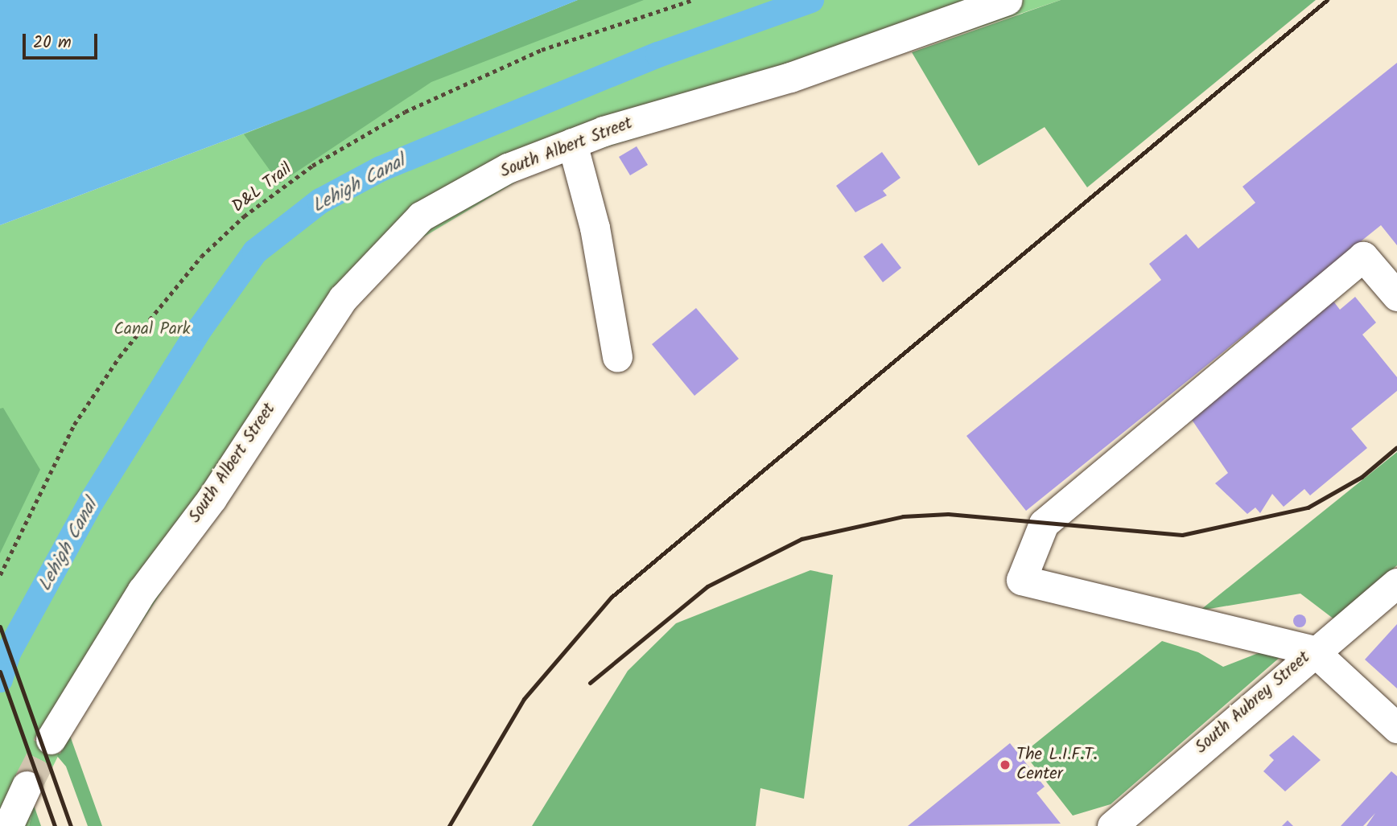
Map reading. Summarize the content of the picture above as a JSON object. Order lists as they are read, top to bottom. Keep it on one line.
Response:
{"streets":{"street":["South Albert Street","South Aubrey Street"],"path":["D&L Trail"]},"water":["Lehigh Canal"],"parks":["Canal Park"],"places":["The L.I.F.T. Center"],"scale_bar":"20 m"}
